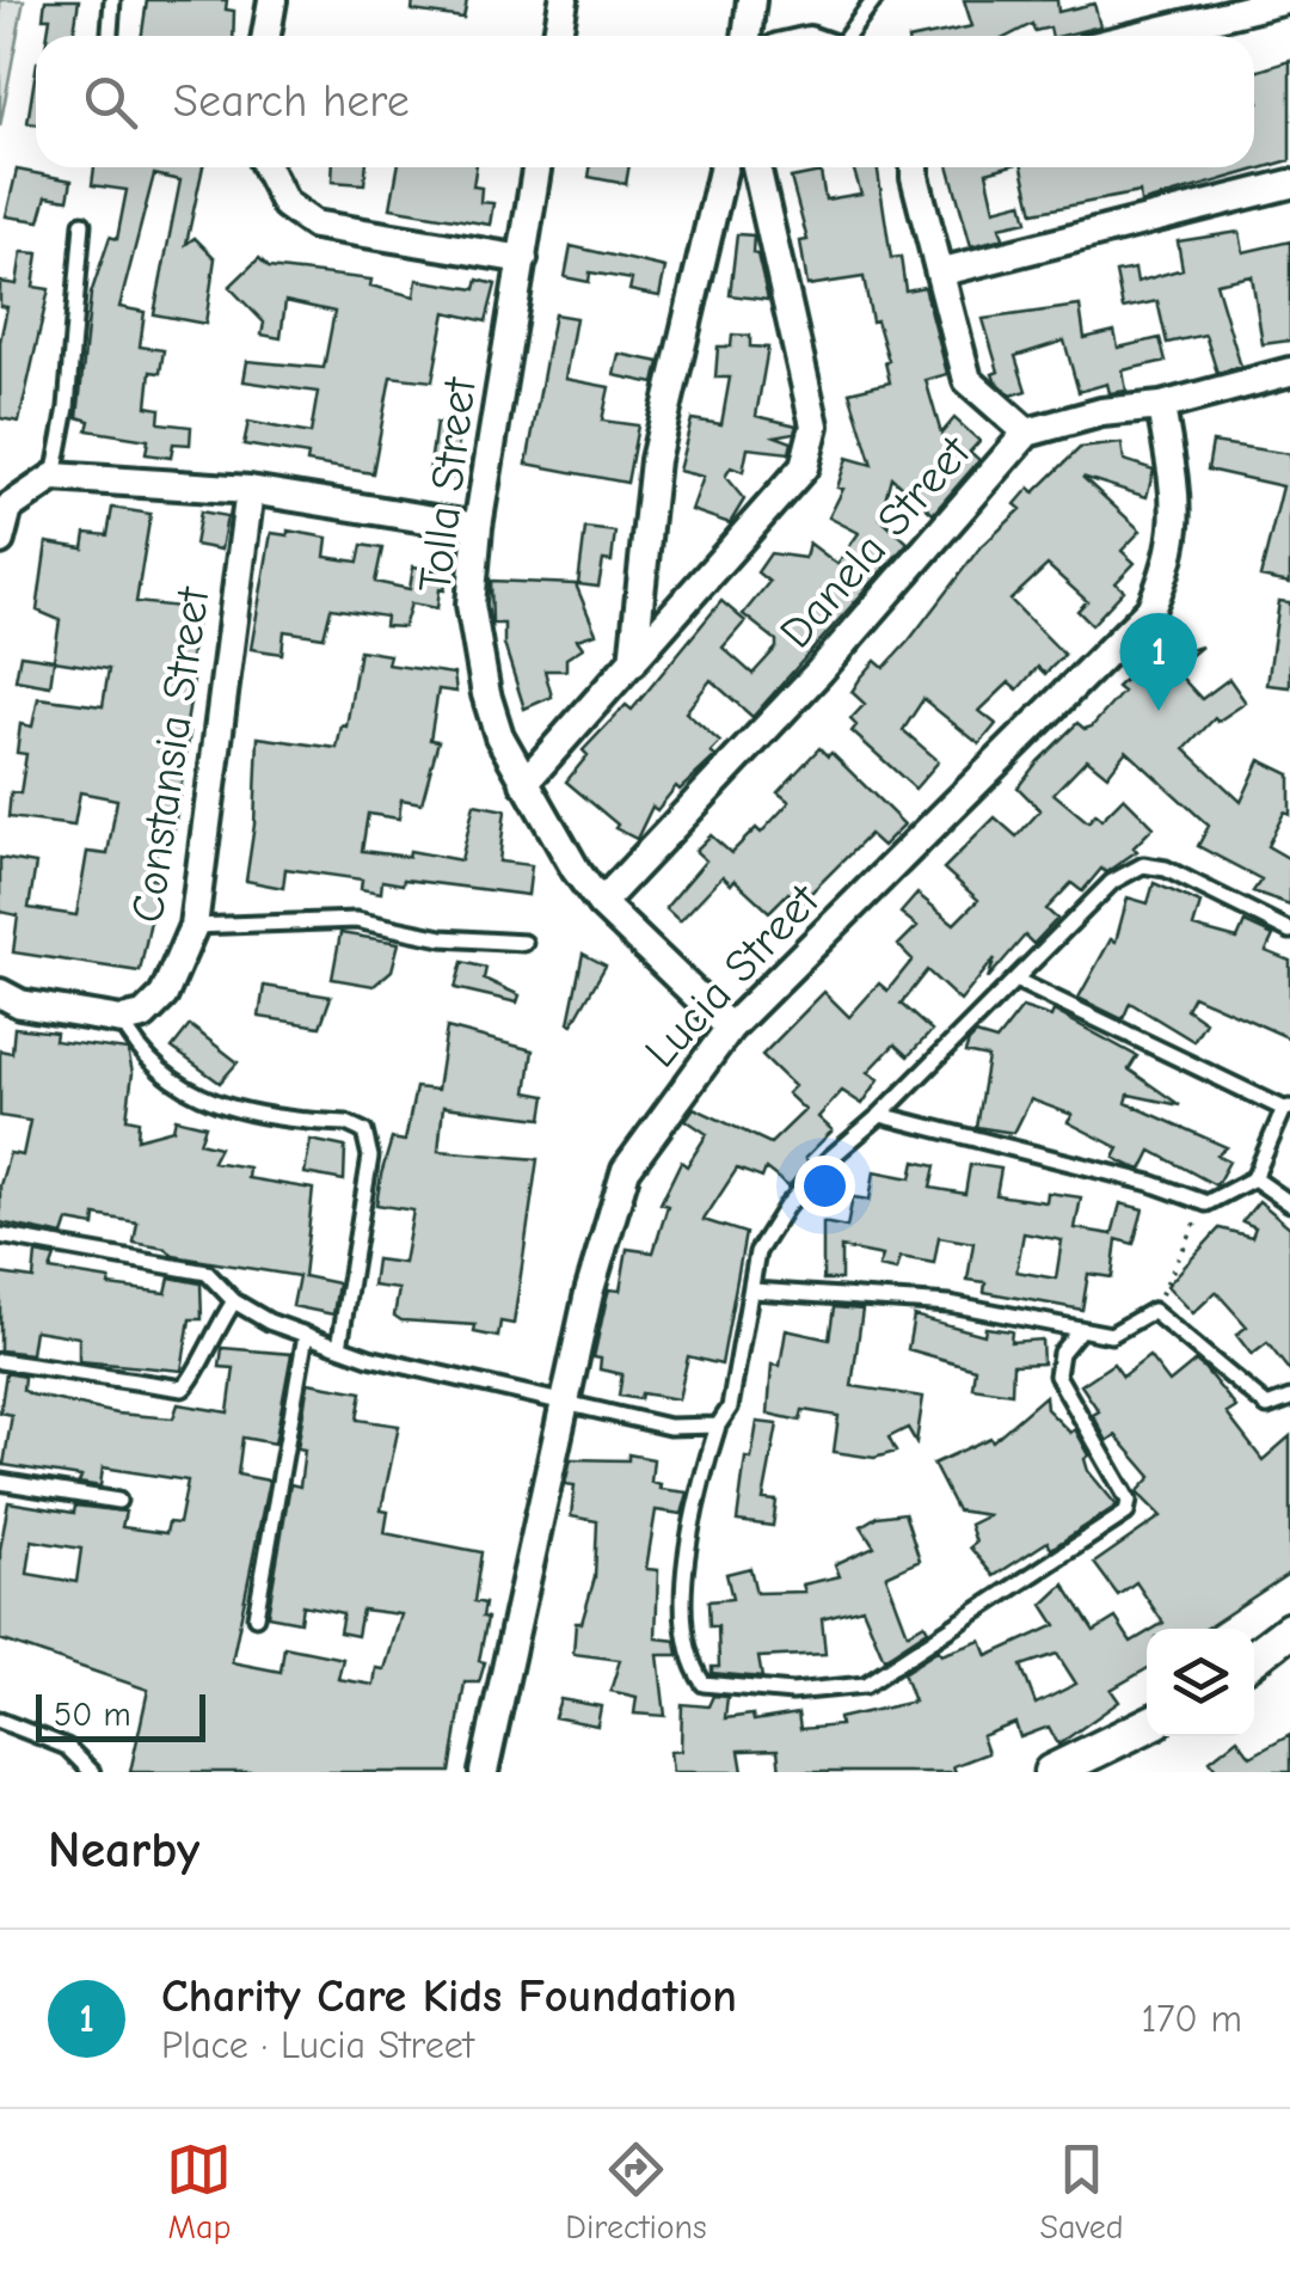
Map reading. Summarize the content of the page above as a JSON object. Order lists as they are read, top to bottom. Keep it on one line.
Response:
{"streets":{"street":["Tolla Street","Danela Street","Constansia Street","Lucia Street"]},"crossings":[["Tolla Street","Danela Street"],["Tolla Street","Lucia Street"],["Danela Street","Lucia Street"]],"scale_bar":"50 m","page":{"search":"Search here","pins":"1","scale":"50 m","heading":"Nearby","list":[{"mark":"1","name":"Charity Care Kids Foundation","note":"Place · Lucia Street","value":"170 m"}],"nav":["Map","Directions","Saved"]}}
